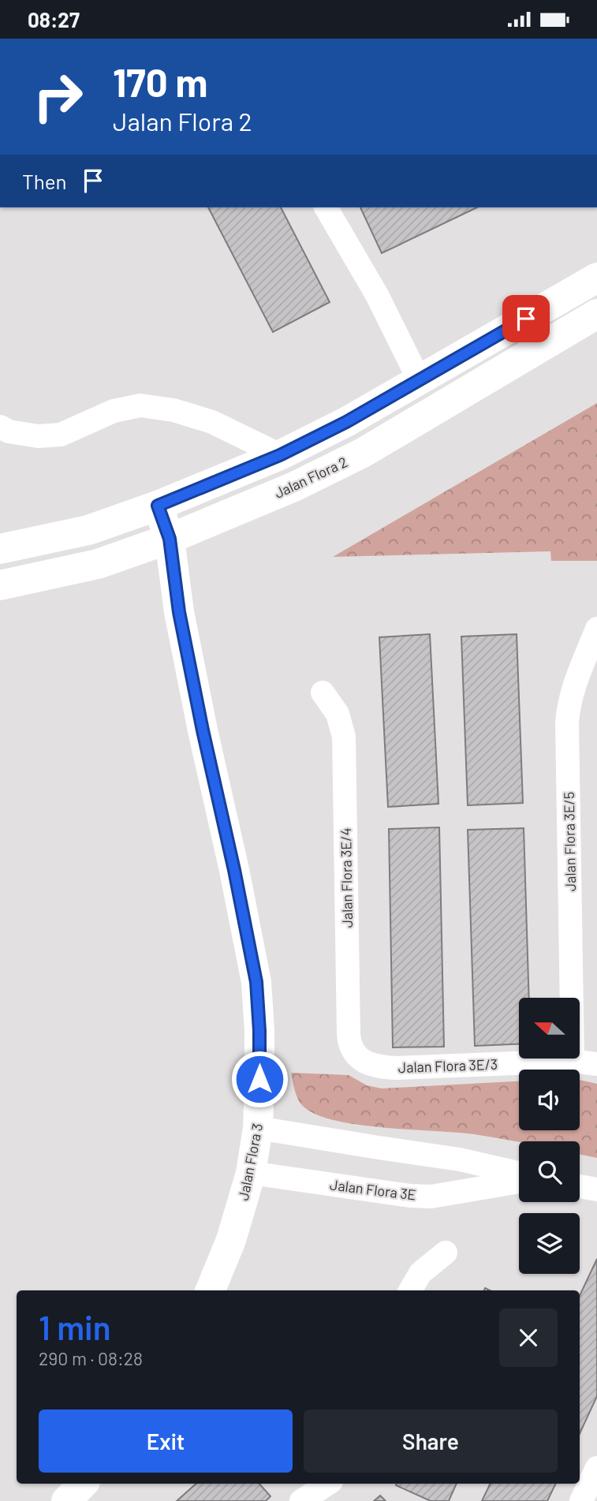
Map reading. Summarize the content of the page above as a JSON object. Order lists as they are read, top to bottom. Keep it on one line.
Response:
{"streets":{"street":["Jalan Flora 2","Jalan Flora 3E/5","Jalan Flora 3E/4","Jalan Flora 3E/3","Jalan Flora 3","Jalan Flora 3E"]},"crossings":[["Jalan Flora 2","Jalan Flora 3"],["Jalan Flora 3E/5","Jalan Flora 3E/3"],["Jalan Flora 3E/4","Jalan Flora 3E/3"],["Jalan Flora 3","Jalan Flora 3E"]],"north":"left","page":{"status":"08:27","turn":["170 m","Jalan Flora 2"],"then":"Then","heading":["1 min","290 m · 08:28"],"buttons":["Exit","Share"]}}
